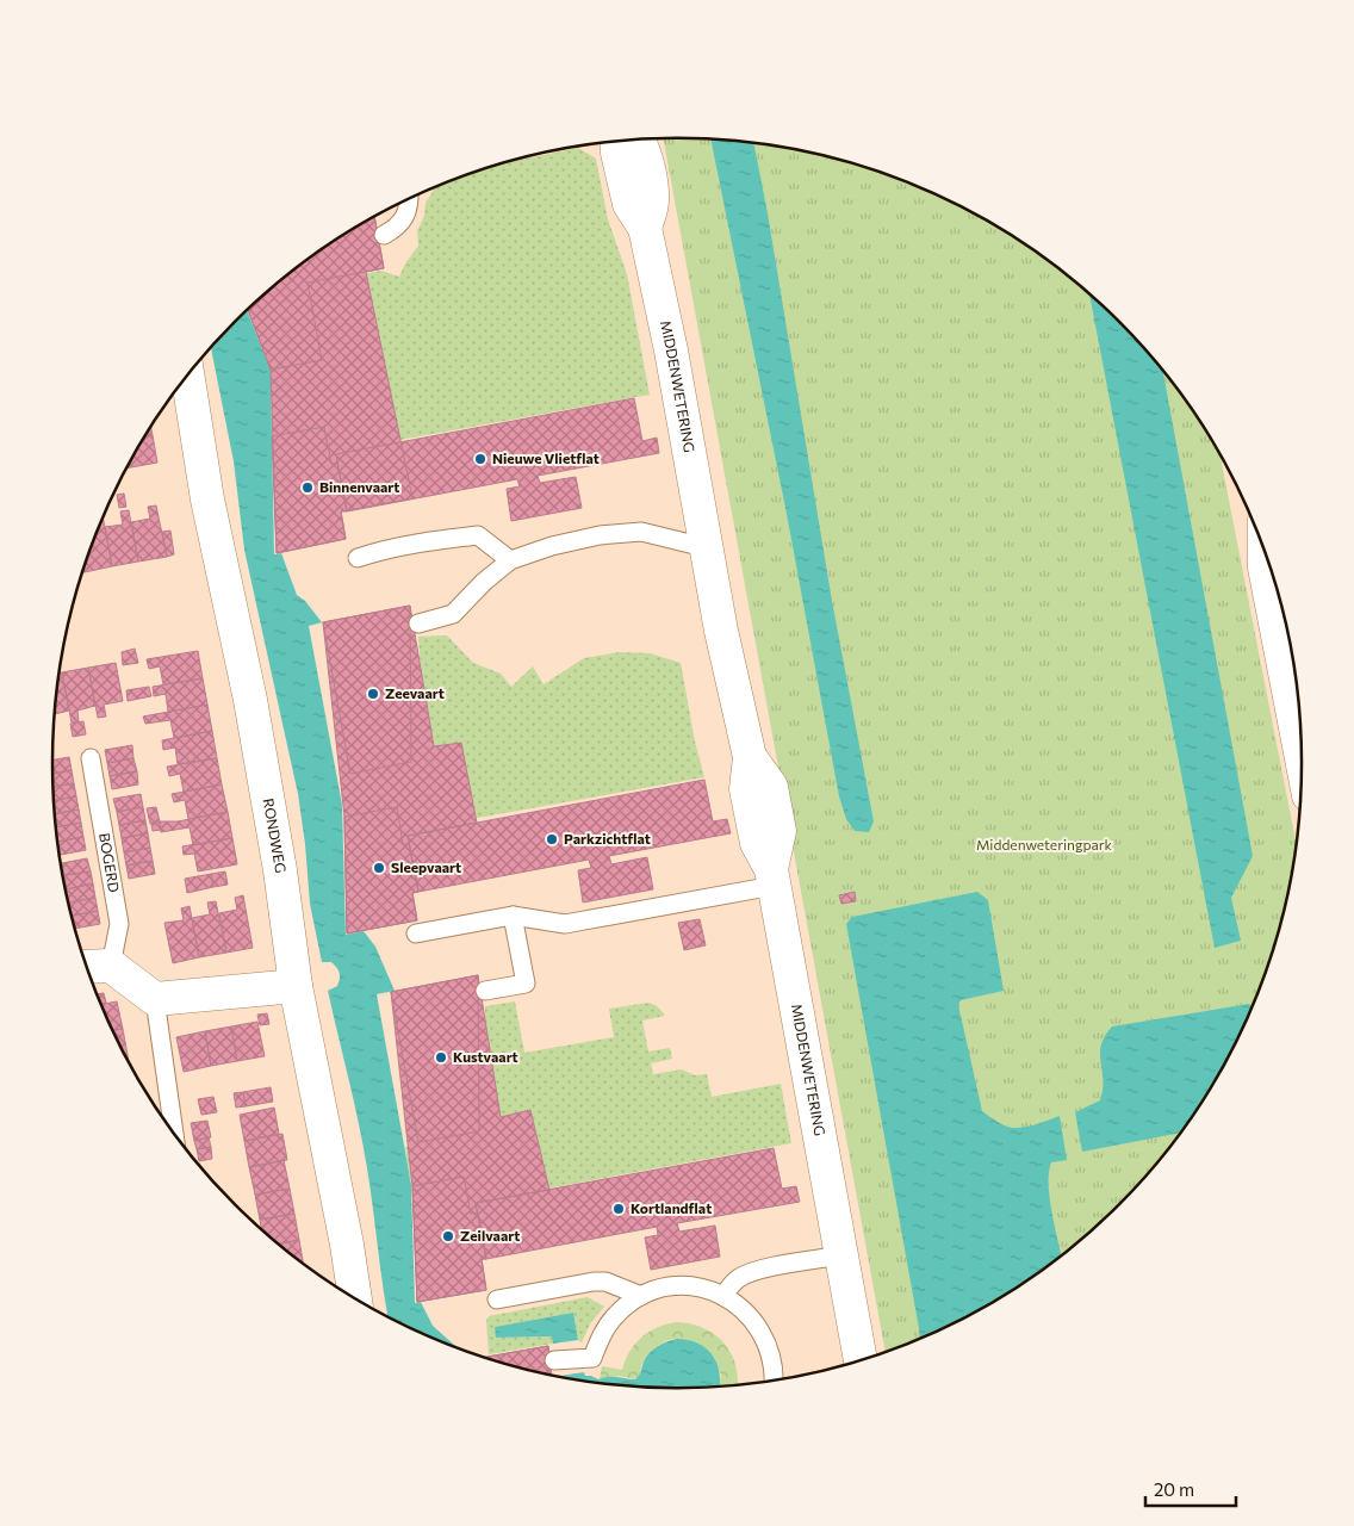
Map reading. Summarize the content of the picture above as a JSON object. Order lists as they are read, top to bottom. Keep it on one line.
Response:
{"streets":{"street":["MIDDENWETERING","RONDWEG"],"lane":["BOGERD"]},"parks":["Middenweteringpark"],"places":["Nieuwe Vlietflat","Binnenvaart","Zeevaart","Parkzichtflat","Sleepvaart","Kustvaart","Kortlandflat","Zeilvaart"],"scale_bar":"20 m"}
